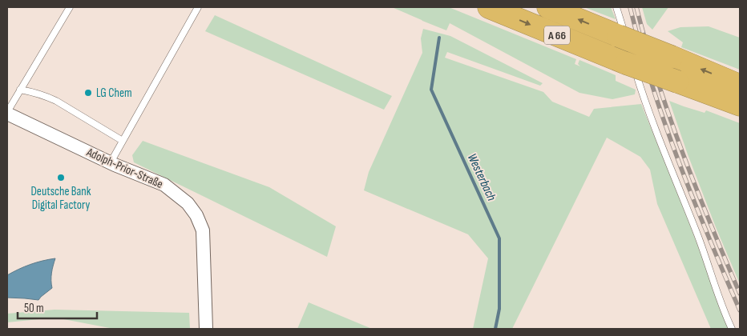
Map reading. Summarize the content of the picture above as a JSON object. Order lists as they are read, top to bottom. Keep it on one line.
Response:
{"streets":{"highway":["A 66"],"street":["Adolph-Prior-Straße"]},"water":["Westerbach"],"places":["LG Chem","Deutsche Bank Digital Factory"],"scale_bar":"50 m"}
